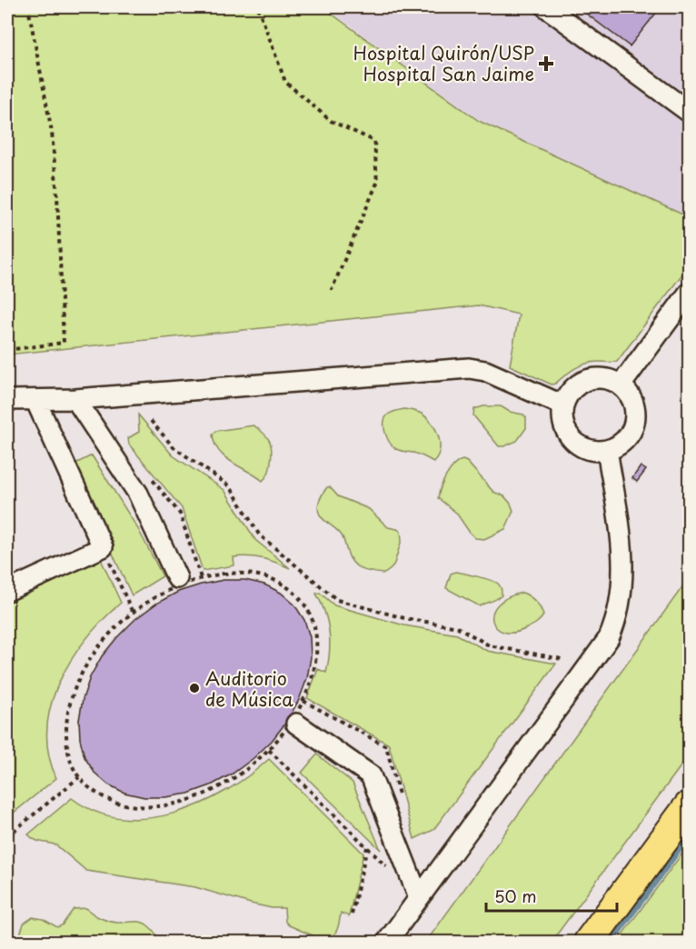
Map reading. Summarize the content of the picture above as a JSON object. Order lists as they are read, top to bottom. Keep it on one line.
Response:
{"places":{"health":["Hospital Quirón/USP Hospital San Jaime"],"other":["Auditorio de Música"]},"scale_bar":"50 m"}
